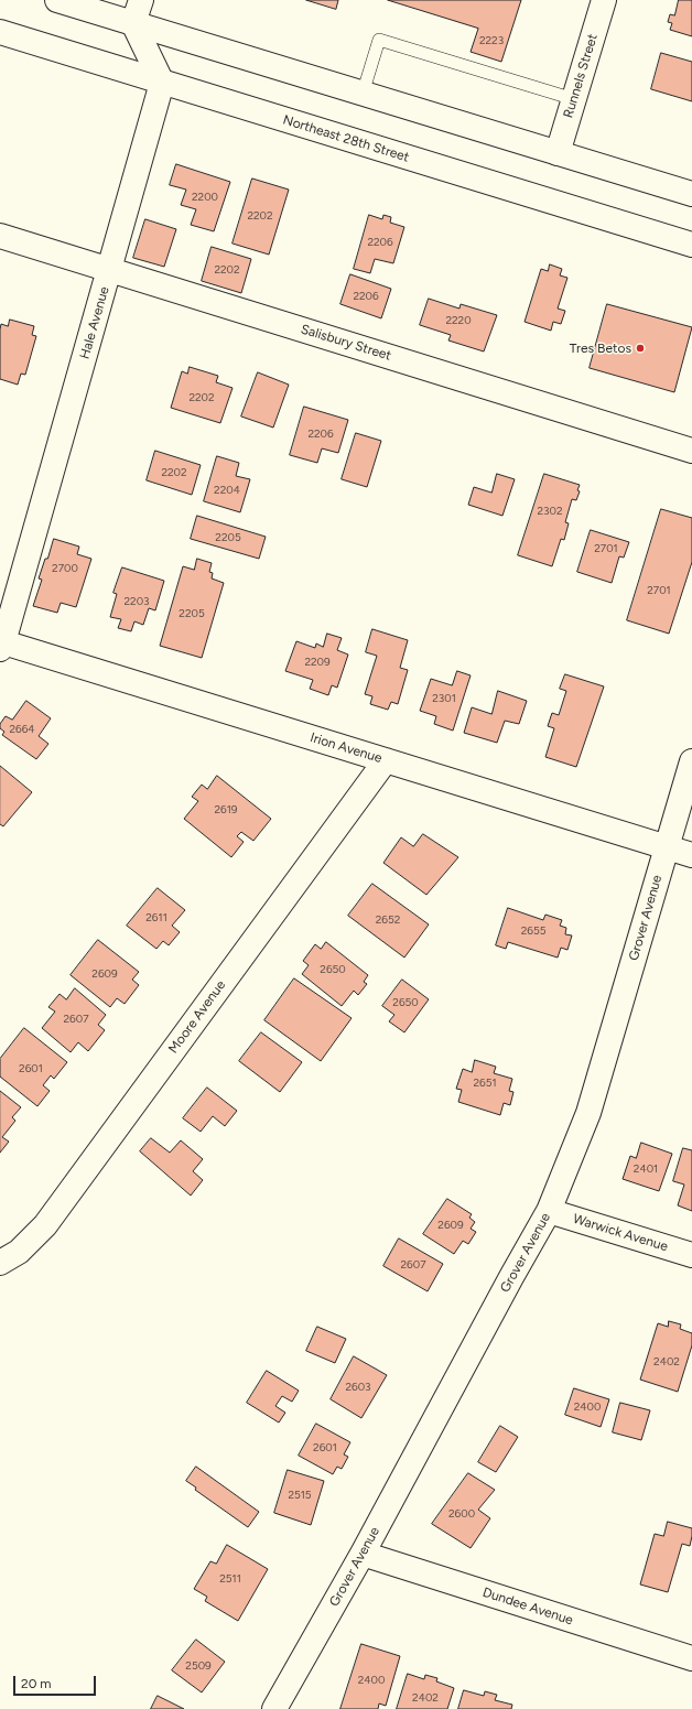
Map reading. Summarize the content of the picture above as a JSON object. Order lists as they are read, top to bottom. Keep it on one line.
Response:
{"streets":{"street":["Runnels Street","Northeast 28th Street","Hale Avenue","Salisbury Street","Irion Avenue","Grover Avenue","Moore Avenue","Warwick Avenue","Dundee Avenue"]},"crossings":[["Northeast 28th Street","Hale Avenue"],["Hale Avenue","Salisbury Street"],["Hale Avenue","Irion Avenue"],["Irion Avenue","Grover Avenue"],["Irion Avenue","Moore Avenue"],["Grover Avenue","Warwick Avenue"],["Grover Avenue","Dundee Avenue"]],"places":["Tres Betos"],"house_numbers":["2223","2200","2202","2206","2202","2206","2220","2202","2206","2202","2204","2302","2205","2701","2700","2701","2203","2205","2209","2301","2664","2619","2611","2652","2655","2650","2609","2650","2607","2601","2651","2401","2609","2607","2402","2603","2400","2601","2515","2600","2511","2509","2400","2402"],"scale_bar":"20 m"}
